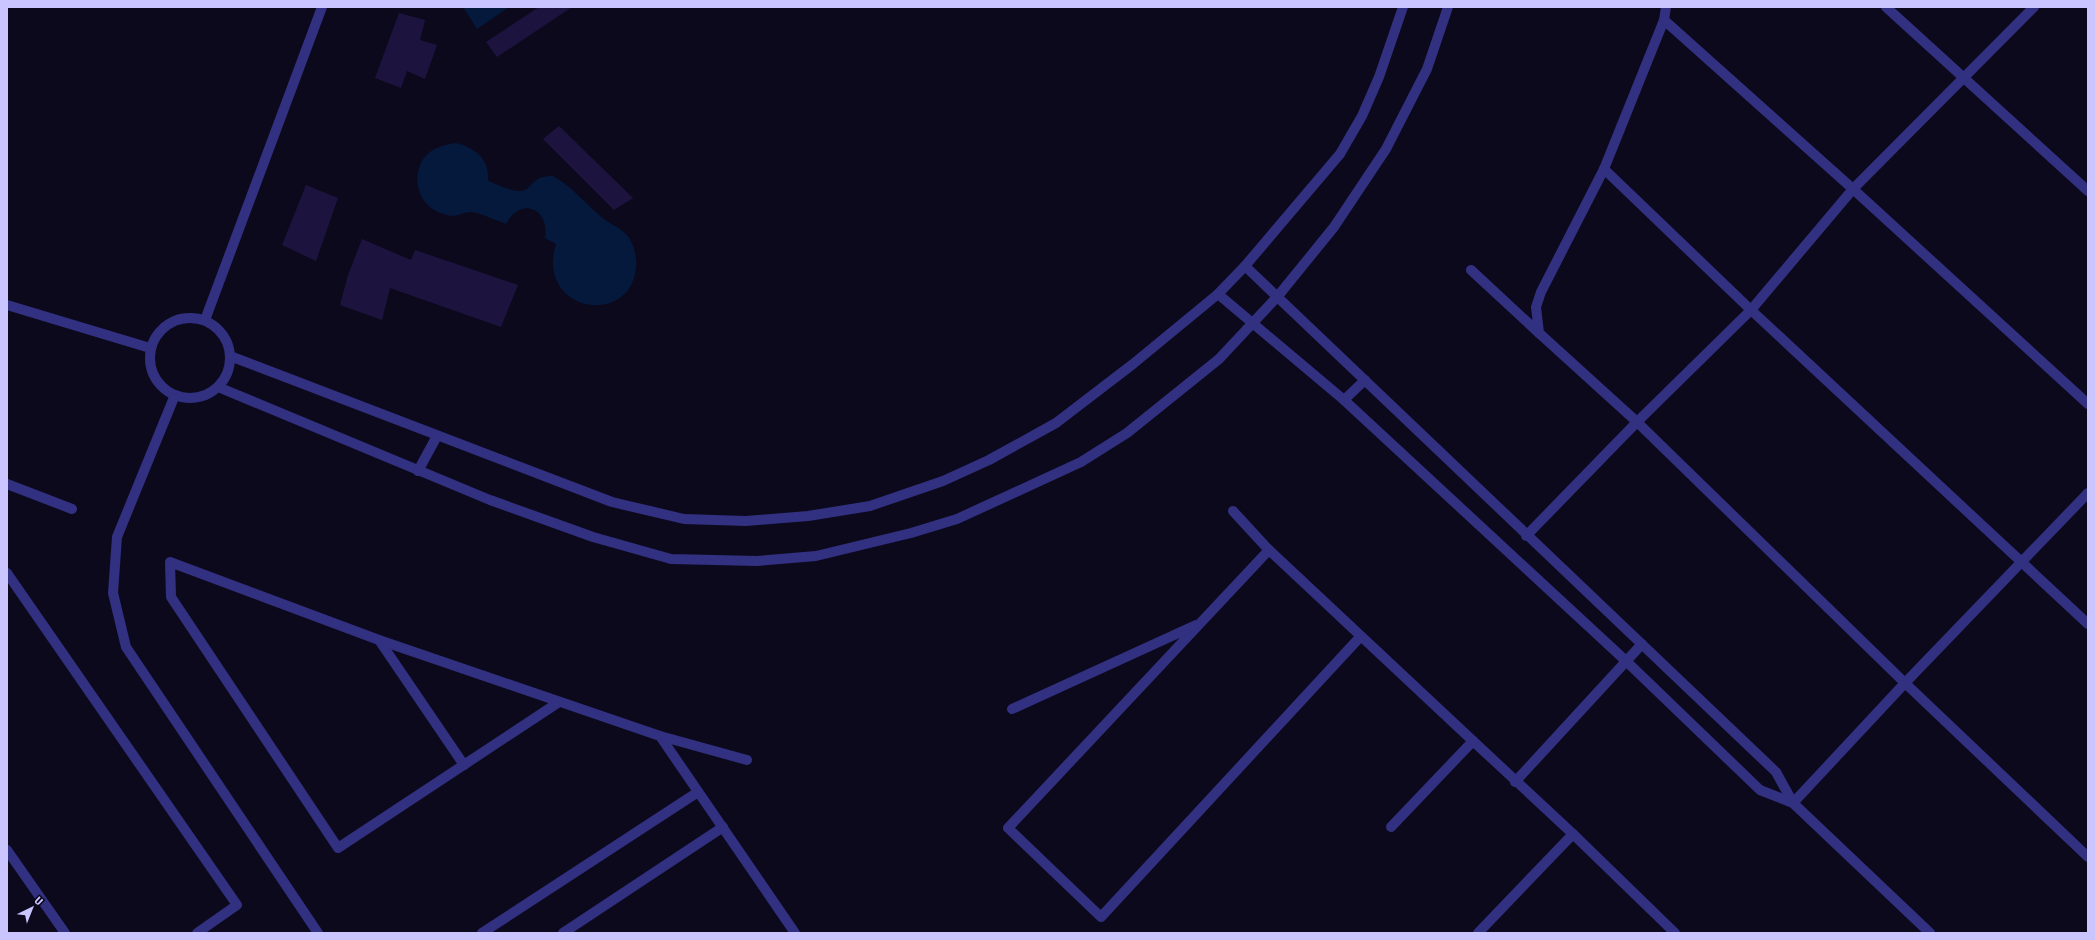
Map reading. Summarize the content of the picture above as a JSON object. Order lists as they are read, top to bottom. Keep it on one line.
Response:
{"north":"top right"}
